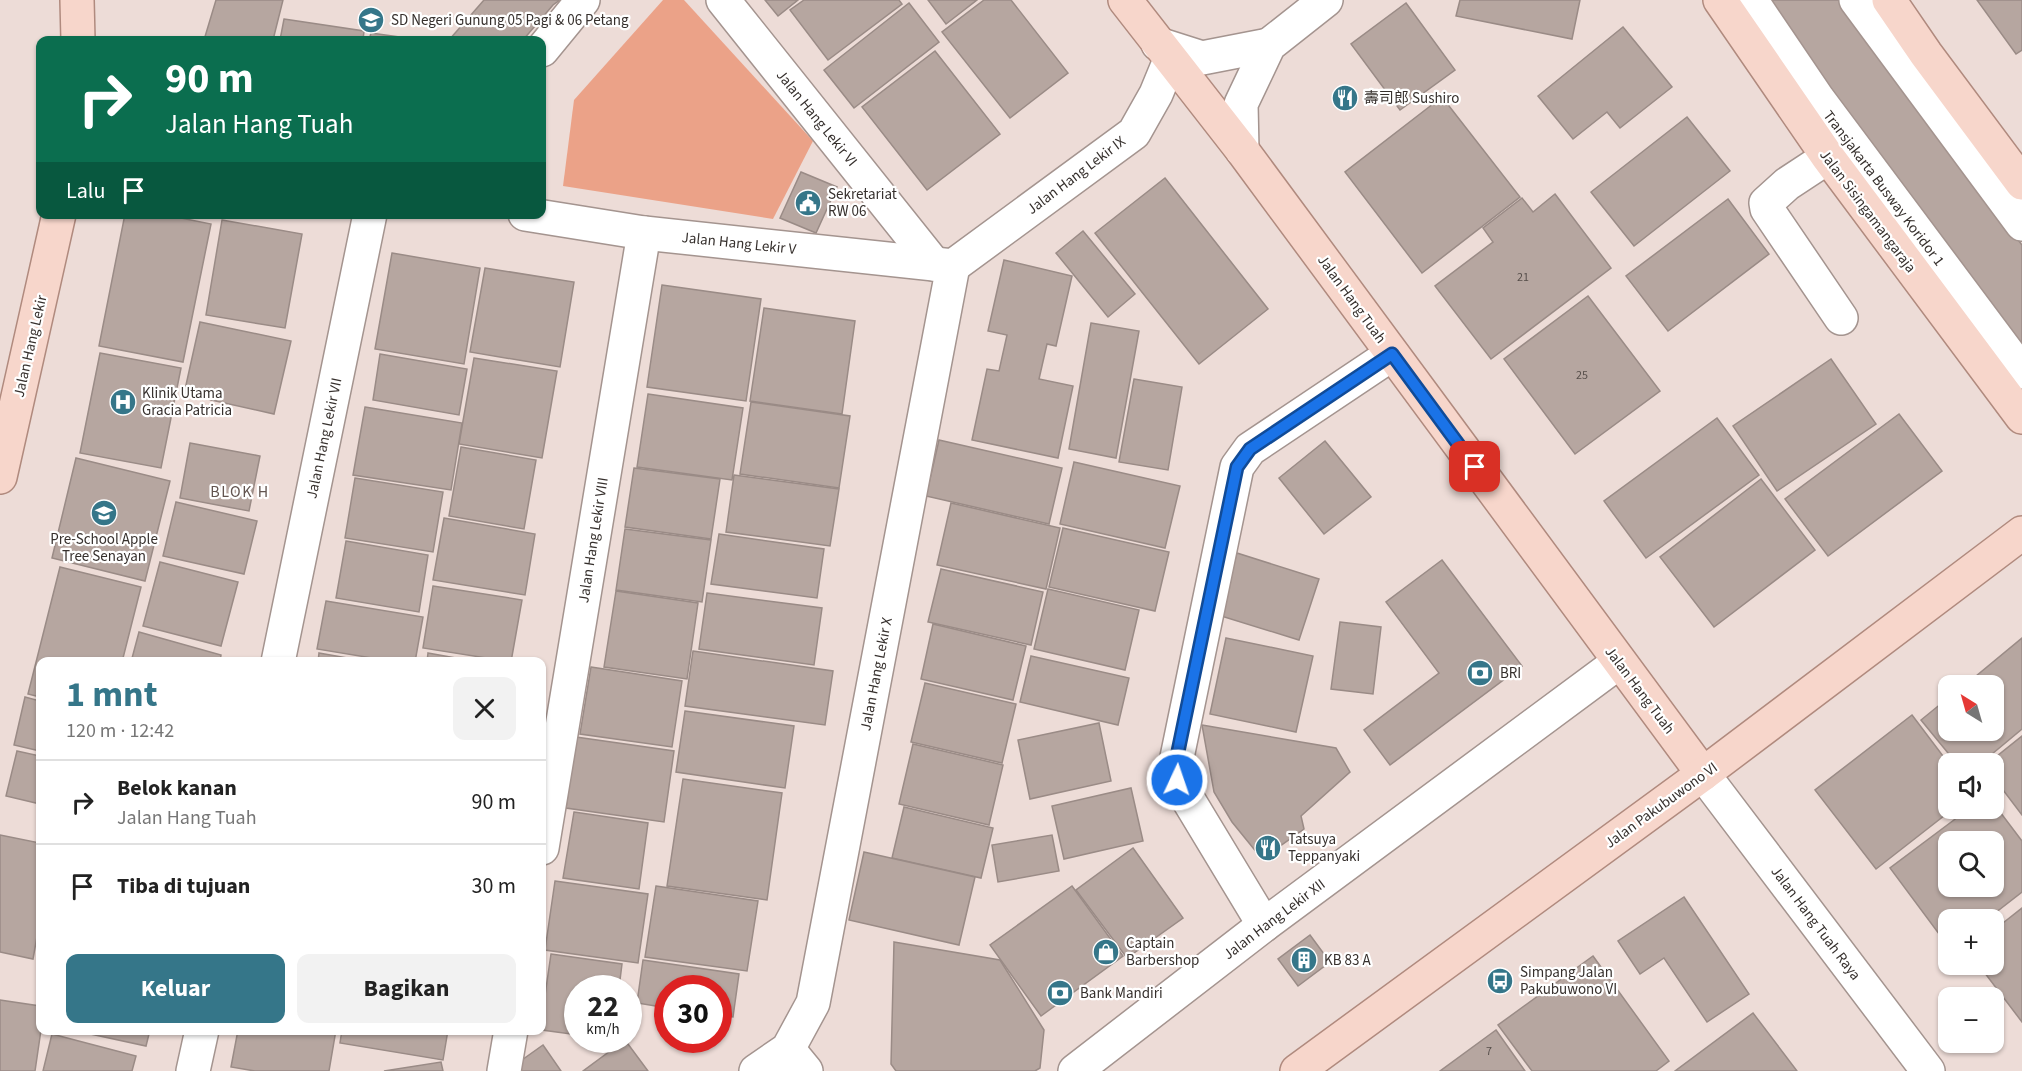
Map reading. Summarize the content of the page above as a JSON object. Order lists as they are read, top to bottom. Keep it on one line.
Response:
{"streets":{"main road":["Jalan Sisingamangaraja","Jalan Hang Tuah","Jalan Hang Lekir","Jalan Pakubuwono VI"],"street":["Jalan Hang Lekir VI","Jalan Hang Lekir IX","Transjakarta Busway Koridor 1","Jalan Hang Lekir V","Jalan Hang Lekir VII","Jalan Hang Lekir VIII","Jalan Hang Lekir X","Jalan Hang Lekir XII","Jalan Hang Tuah Raya"]},"crossings":[["Jalan Hang Lekir VI","Jalan Hang Lekir IX"],["Jalan Hang Lekir VI","Jalan Hang Lekir V"],["Jalan Hang Lekir VI","Jalan Hang Lekir X"],["Jalan Hang Lekir IX","Jalan Hang Lekir V"],["Jalan Hang Lekir IX","Jalan Hang Tuah"],["Jalan Hang Lekir IX","Jalan Hang Lekir X"],["Jalan Hang Lekir V","Jalan Hang Lekir VIII"],["Jalan Hang Lekir V","Jalan Hang Lekir X"],["Jalan Hang Tuah","Jalan Pakubuwono VI"],["Jalan Hang Tuah","Jalan Hang Lekir XII"],["Jalan Hang Tuah","Jalan Hang Tuah Raya"],["Jalan Pakubuwono VI","Jalan Hang Tuah Raya"]],"districts":["BLOK H"],"places":{"school or university":["SD Negeri Gunung 05 Pagi & 06 Petang","Pre-School Apple Tree Senayan"],"restaurant":["壽司郎 Sushiro","Tatsuya Teppanyaki"],"public building":["Sekretariat RW 06"],"hospital":["Klinik Utama Gracia Patricia"],"bank":["BRI","Bank Mandiri"],"shop":["Captain Barbershop"],"building":["KB 83 A"],"bus stop":["Simpang Jalan Pakubuwono VI"]},"house_numbers":["21","25","7"],"north":"top left","page":{"turn":["90 m","Jalan Hang Tuah"],"then":"Lalu","heading":["1 mnt","120 m · 12:42"],"map_buttons":["+","−"],"list":[{"name":"Belok kanan","note":"Jalan Hang Tuah","value":"90 m"},{"name":"Tiba di tujuan","value":"30 m"}],"buttons":["Keluar","Bagikan"],"speed":"22 km/h","limit":"30"}}
